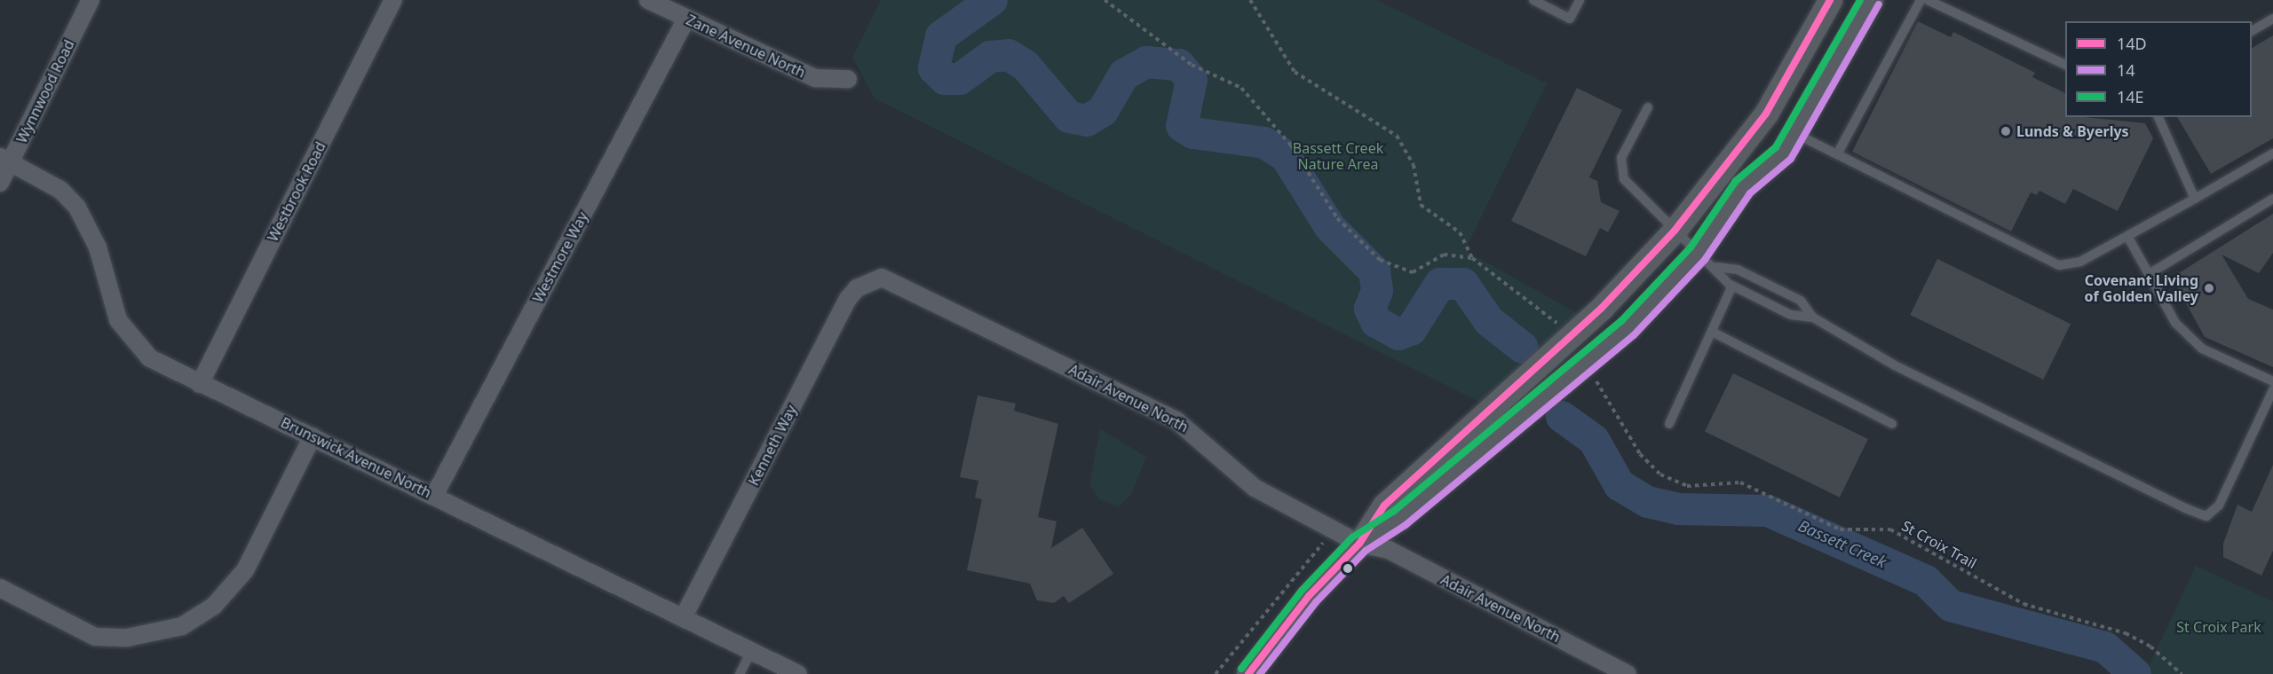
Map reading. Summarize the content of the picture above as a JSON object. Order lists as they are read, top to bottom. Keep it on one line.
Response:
{"streets":{"street":["Zane Avenue North","Wynnwood Road","Westbrook Road","Westmore Way","Adair Avenue North","Kenneth Way","Brunswick Avenue North"],"path":["St Croix Trail"]},"crossings":[["Zane Avenue North","Westmore Way"],["Wynnwood Road","Brunswick Avenue North"],["Westbrook Road","Brunswick Avenue North"],["Westmore Way","Brunswick Avenue North"],["Adair Avenue North","Kenneth Way"],["Kenneth Way","Brunswick Avenue North"]],"water":["Bassett Creek"],"parks":["Bassett Creek Nature Area","St Croix Park"],"places":["Lunds & Byerlys","Covenant Living of Golden Valley"],"lines":["transit line 14D","transit line 14E","transit line 14"],"legend":["14D","14","14E"]}
